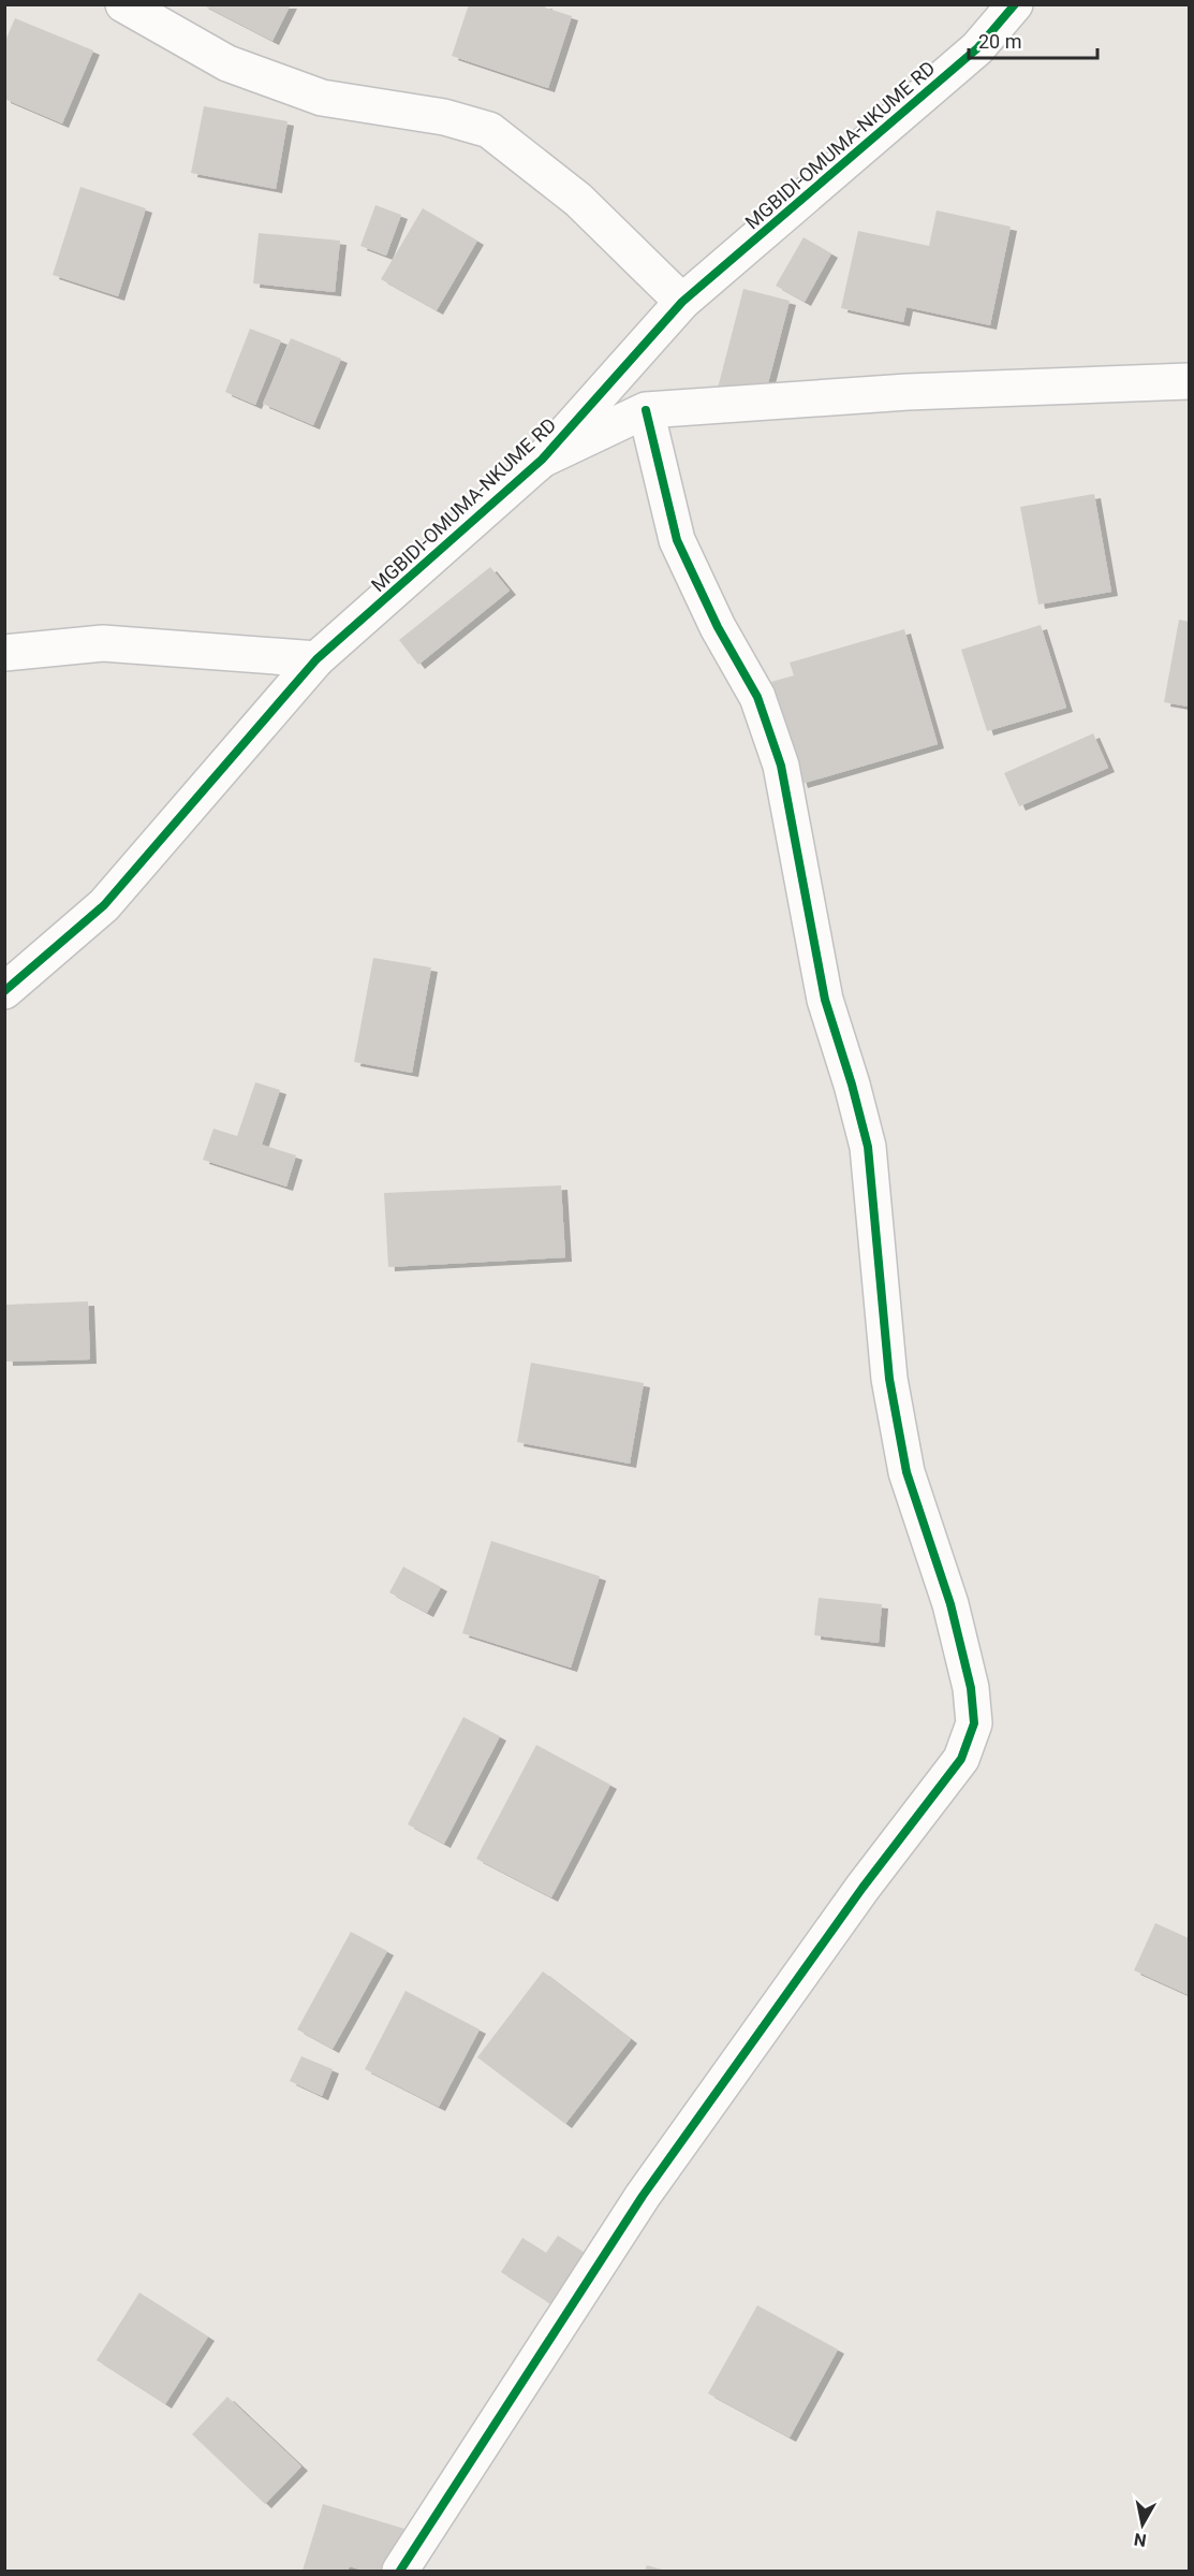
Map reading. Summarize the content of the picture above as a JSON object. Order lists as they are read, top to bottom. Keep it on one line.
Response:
{"streets":{"street":["MGBIDI-OMUMA-NKUME RD"]},"scale_bar":"20 m","north":"bottom"}
